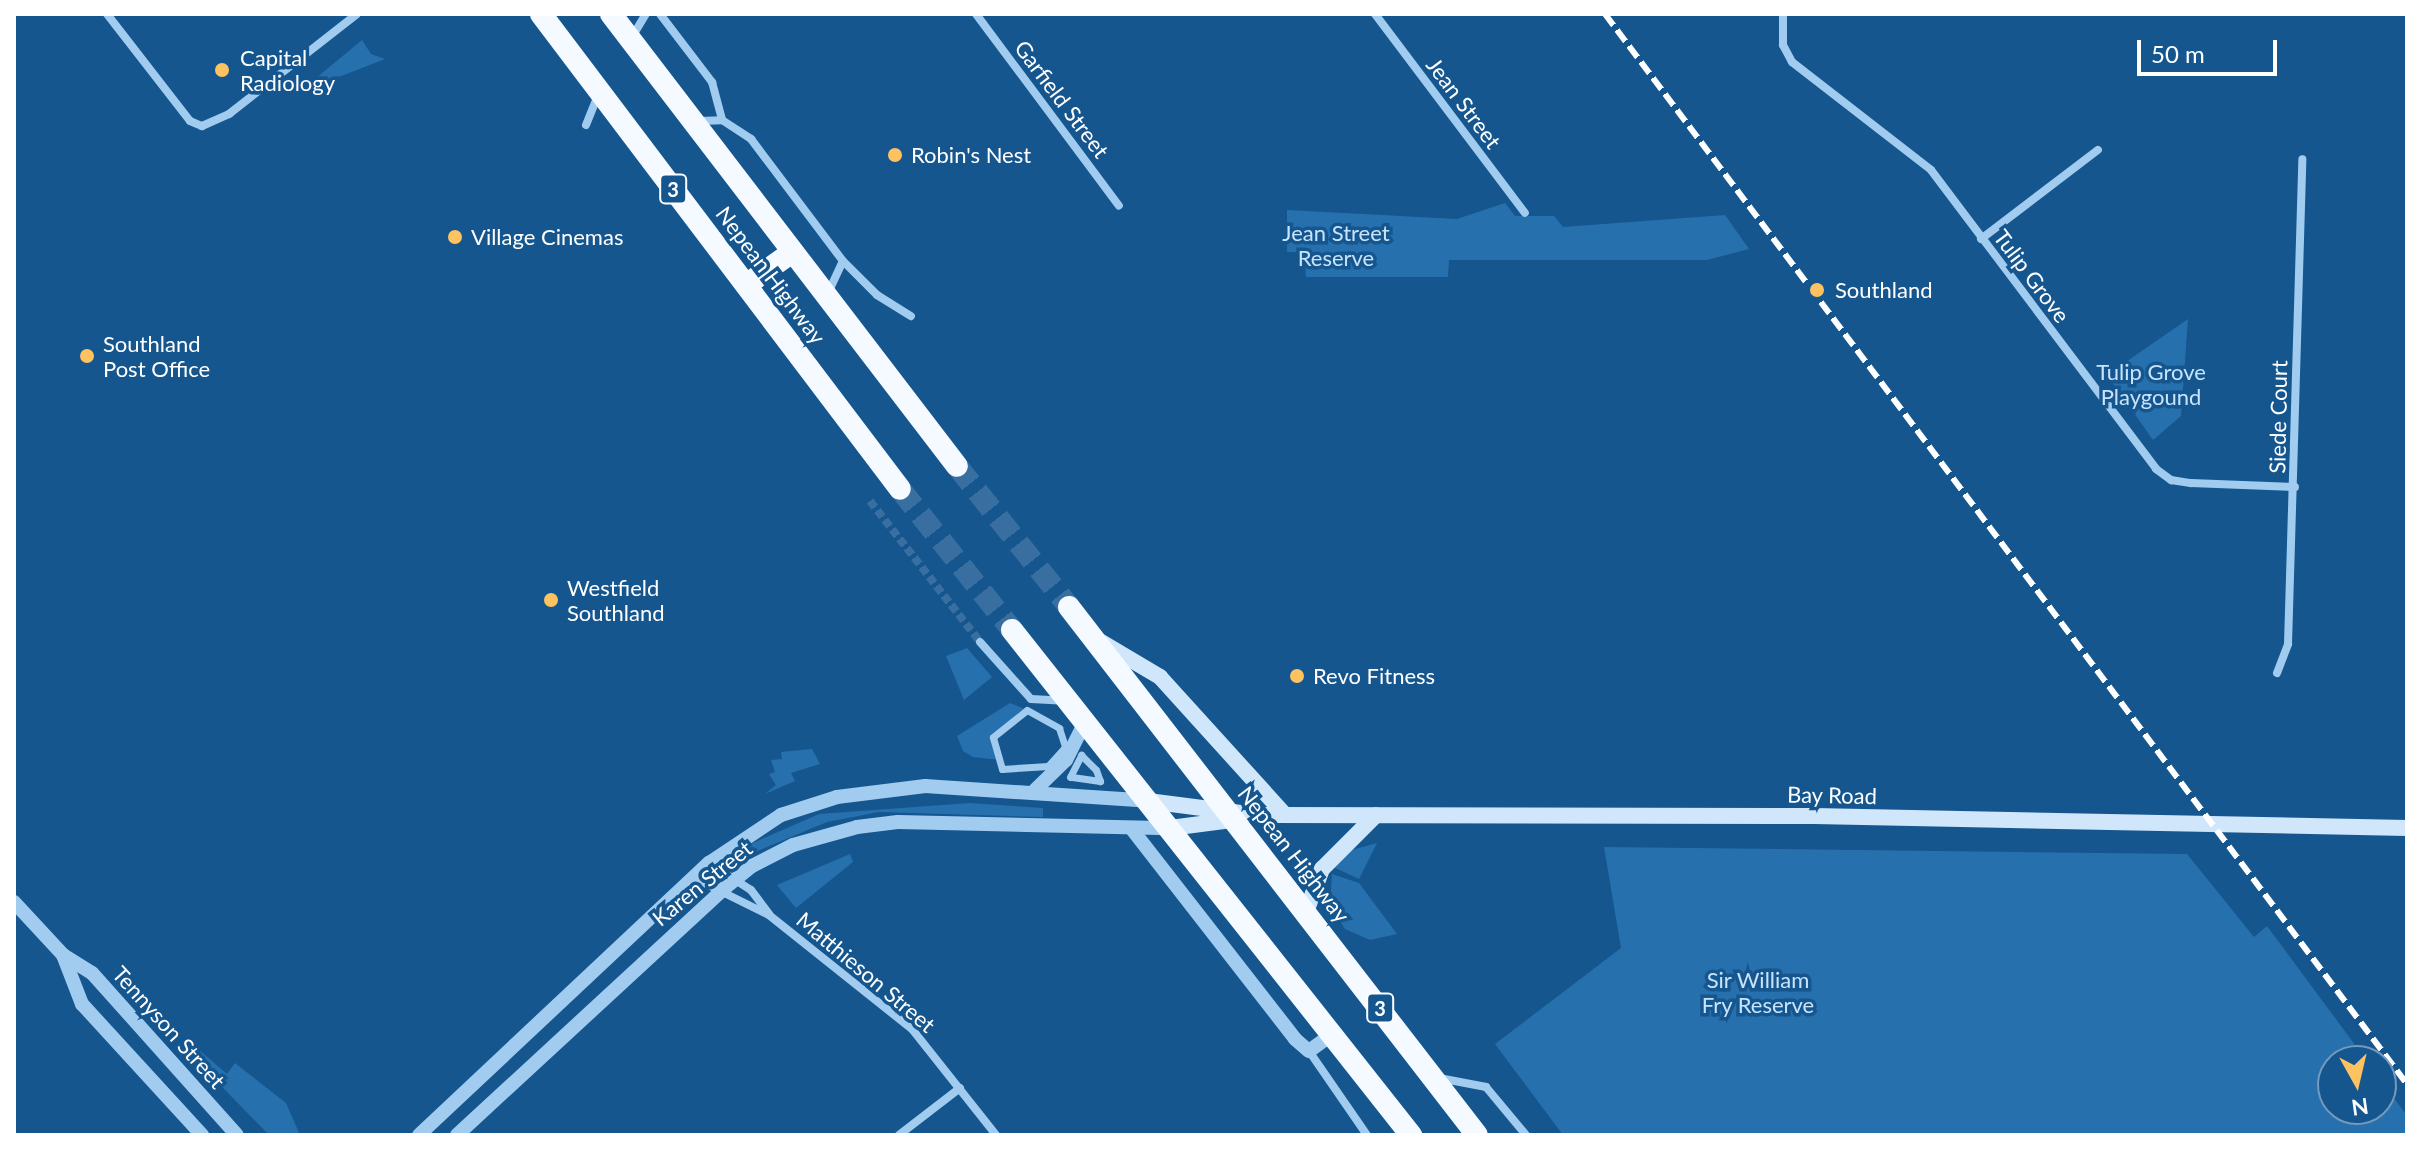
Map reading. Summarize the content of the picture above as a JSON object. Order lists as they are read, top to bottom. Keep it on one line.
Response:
{"streets":{"highway":["3","Nepean Highway"],"main road":["Bay Road","Karen Street"],"street":["Garfield Street","Jean Street","Tulip Grove","Siede Court","Matthieson Street","Tennyson Street"]},"crossings":[["Nepean Highway","Bay Road"],["Nepean Highway","Karen Street"],["Tulip Grove","Siede Court"],["Bay Road","Karen Street"],["Karen Street","Matthieson Street"]],"parks":["Jean Street Reserve","Tulip Grove Playgound","Sir William Fry Reserve"],"places":["Capital Radiology","Robin's Nest","Village Cinemas","Southland","Southland Post Office","Westfield Southland","Revo Fitness"],"scale_bar":"50 m","north":"bottom"}
